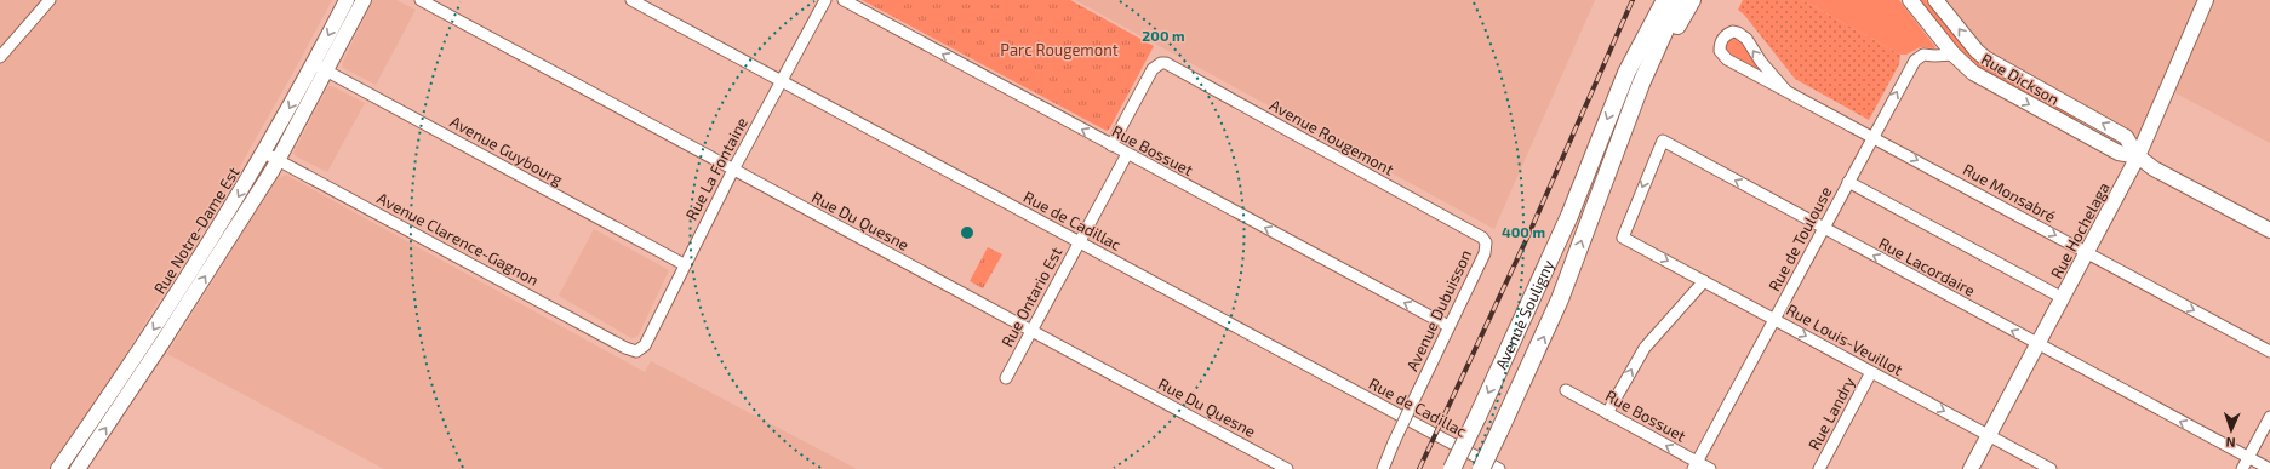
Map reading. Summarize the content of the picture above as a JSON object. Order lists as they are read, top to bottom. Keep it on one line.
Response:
{"streets":{"highway":["Avenue Souligny"],"main road":["Rue Dickson","Rue Notre-Dame Est","Rue Hochelaga"],"street":["Avenue Rougemont","Avenue Guybourg","Rue Bossuet","Rue La Fontaine","Rue Monsabré","Rue Du Quesne","Rue de Cadillac","Avenue Clarence-Gagnon","Rue de Toulouse","Rue Lacordaire","Rue Ontario Est","Avenue Dubuisson","Rue Louis-Veuillot","Rue Landry"]},"crossings":[["Rue Dickson","Rue Hochelaga"],["Rue Dickson","Rue de Toulouse"],["Avenue Rougemont","Rue Bossuet"],["Avenue Rougemont","Avenue Dubuisson"],["Avenue Guybourg","Rue La Fontaine"],["Avenue Guybourg","Rue Notre-Dame Est"],["Rue Bossuet","Rue de Toulouse"],["Rue Bossuet","Rue Ontario Est"],["Rue Bossuet","Avenue Dubuisson"],["Rue La Fontaine","Rue Du Quesne"],["Rue La Fontaine","Rue de Cadillac"],["Rue La Fontaine","Avenue Clarence-Gagnon"],["Rue Monsabré","Rue Hochelaga"],["Rue Monsabré","Rue de Toulouse"],["Rue Du Quesne","Rue Ontario Est"],["Rue de Cadillac","Rue Ontario Est"],["Rue Notre-Dame Est","Avenue Clarence-Gagnon"],["Rue Hochelaga","Rue Lacordaire"],["Rue Hochelaga","Rue Louis-Veuillot"],["Rue de Toulouse","Rue Lacordaire"],["Rue de Toulouse","Rue Louis-Veuillot"],["Rue Lacordaire","Rue Louis-Veuillot"],["Rue Louis-Veuillot","Rue Landry"]],"one_way":["Rue Bossuet","Rue Louis-Veuillot"],"parks":["Parc Rougemont"],"north":"bottom","rings":["200 m","400 m"]}
